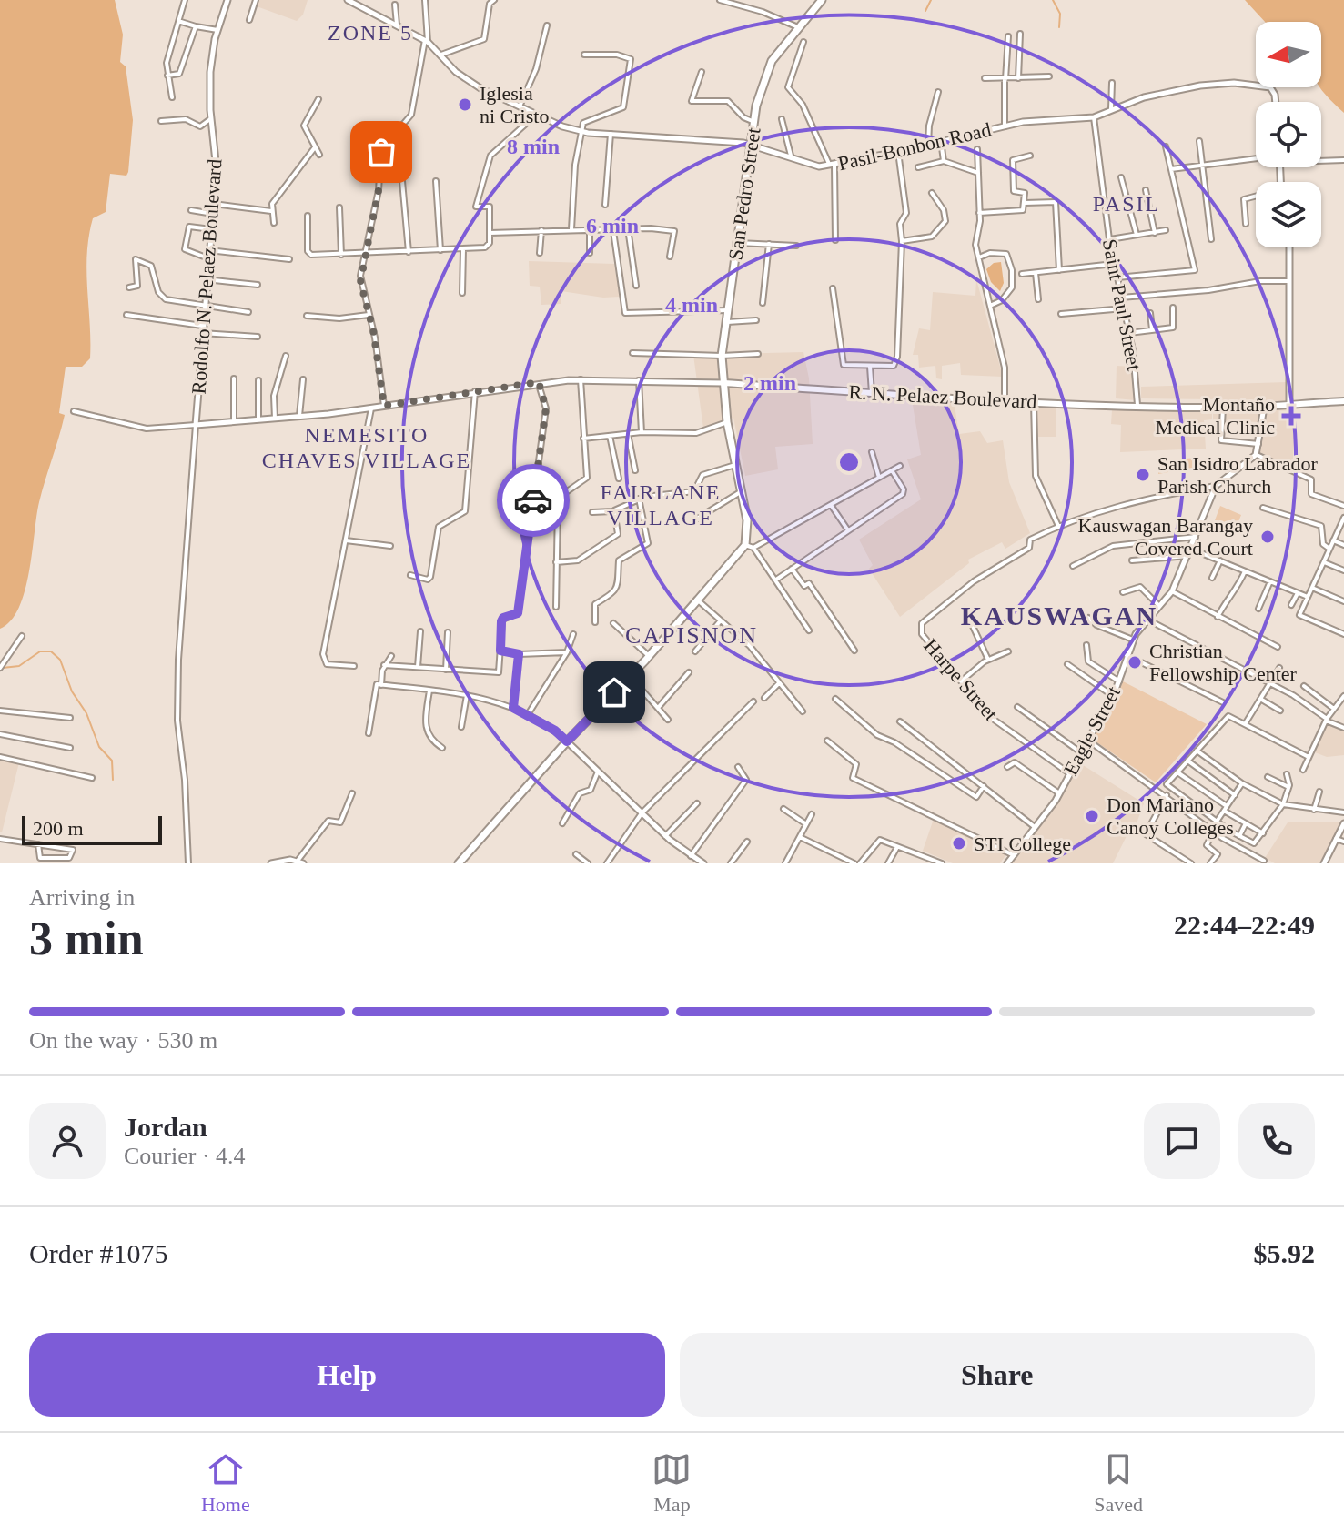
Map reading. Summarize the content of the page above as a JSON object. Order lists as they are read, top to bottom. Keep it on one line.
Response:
{"streets":{"main road":["San Pedro Street","R. N. Pelaez Boulevard"],"street":["Pasil-Bonbon Road","Rodolfo N. Pelaez Boulevard","Saint Paul Street","Harpe Street","Eagle Street"]},"crossings":[["Pasil-Bonbon Road","San Pedro Street"],["Pasil-Bonbon Road","Saint Paul Street"],["San Pedro Street","R. N. Pelaez Boulevard"],["Rodolfo N. Pelaez Boulevard","R. N. Pelaez Boulevard"],["Saint Paul Street","R. N. Pelaez Boulevard"],["Harpe Street","Eagle Street"]],"districts":["ZONE 5","PASIL","NEMESITO CHAVES VILLAGE","FAIRLANE VILLAGE","KAUSWAGAN","CAPISNON"],"places":{"other":["Iglesia ni Cristo","San Isidro Labrador Parish Church","Kauswagan Barangay Covered Court","Christian Fellowship Center","Don Mariano Canoy Colleges","STI College"],"health":["Montaño Medical Clinic"]},"scale_bar":"200 m","north":"left","page":{"scale":"200 m","heading":["3 min","Arriving in","22:44–22:49"],"panel":["Jordan","Courier · 4.4","Order #1075","$5.92"],"bar":"On the way · 530 m","buttons":["Help","Share"],"tabs":["Home","Map","Saved"]},"rings":["8 min","6 min","4 min","2 min"]}
